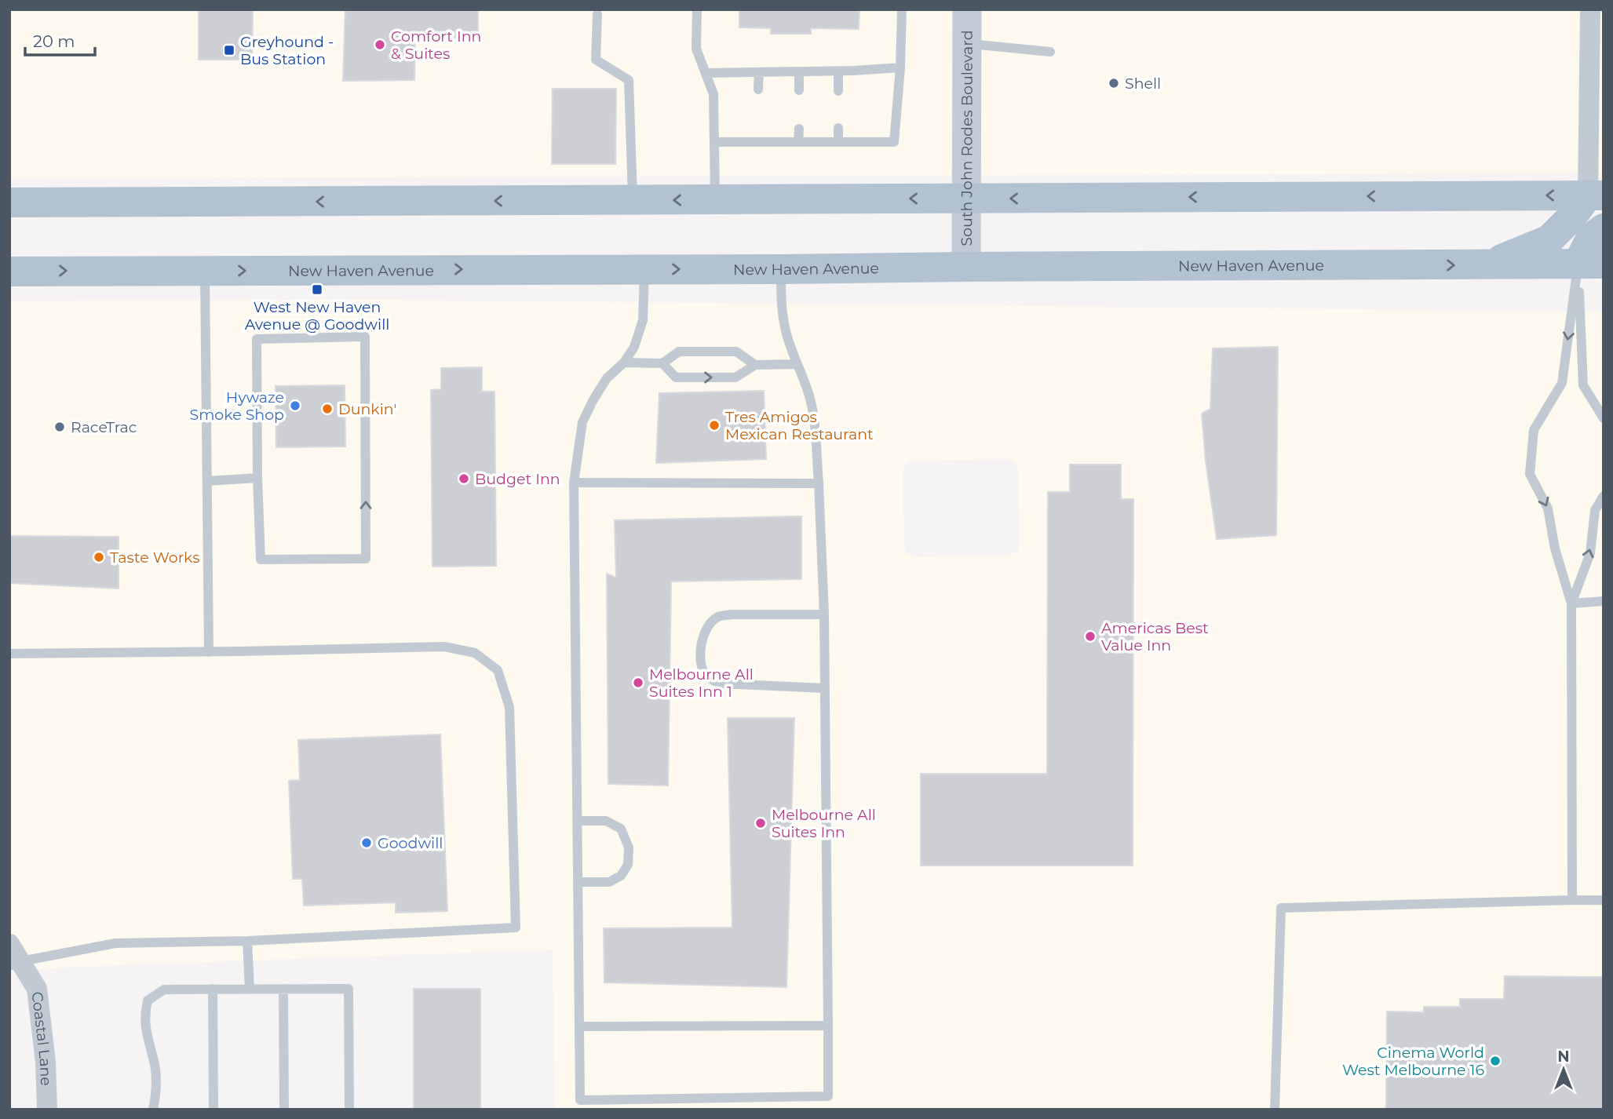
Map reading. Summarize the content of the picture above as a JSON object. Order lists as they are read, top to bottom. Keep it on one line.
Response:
{"streets":{"main road":["South John Rodes Boulevard","New Haven Avenue"],"street":["Coastal Lane"]},"crossings":[["South John Rodes Boulevard","New Haven Avenue"]],"places":{"other":["Comfort Inn & Suites","Shell","Hywaze Smoke Shop","Dunkin'","Tres Amigos Mexican Restaurant","RaceTrac","Budget Inn","Taste Works","Americas Best Value Inn","Melbourne All Suites Inn 1","Melbourne All Suites Inn","Goodwill","Cinema World West Melbourne 16"],"transit":["Greyhound - Bus Station","West New Haven Avenue @ Goodwill"]},"scale_bar":"20 m","north":"top"}
